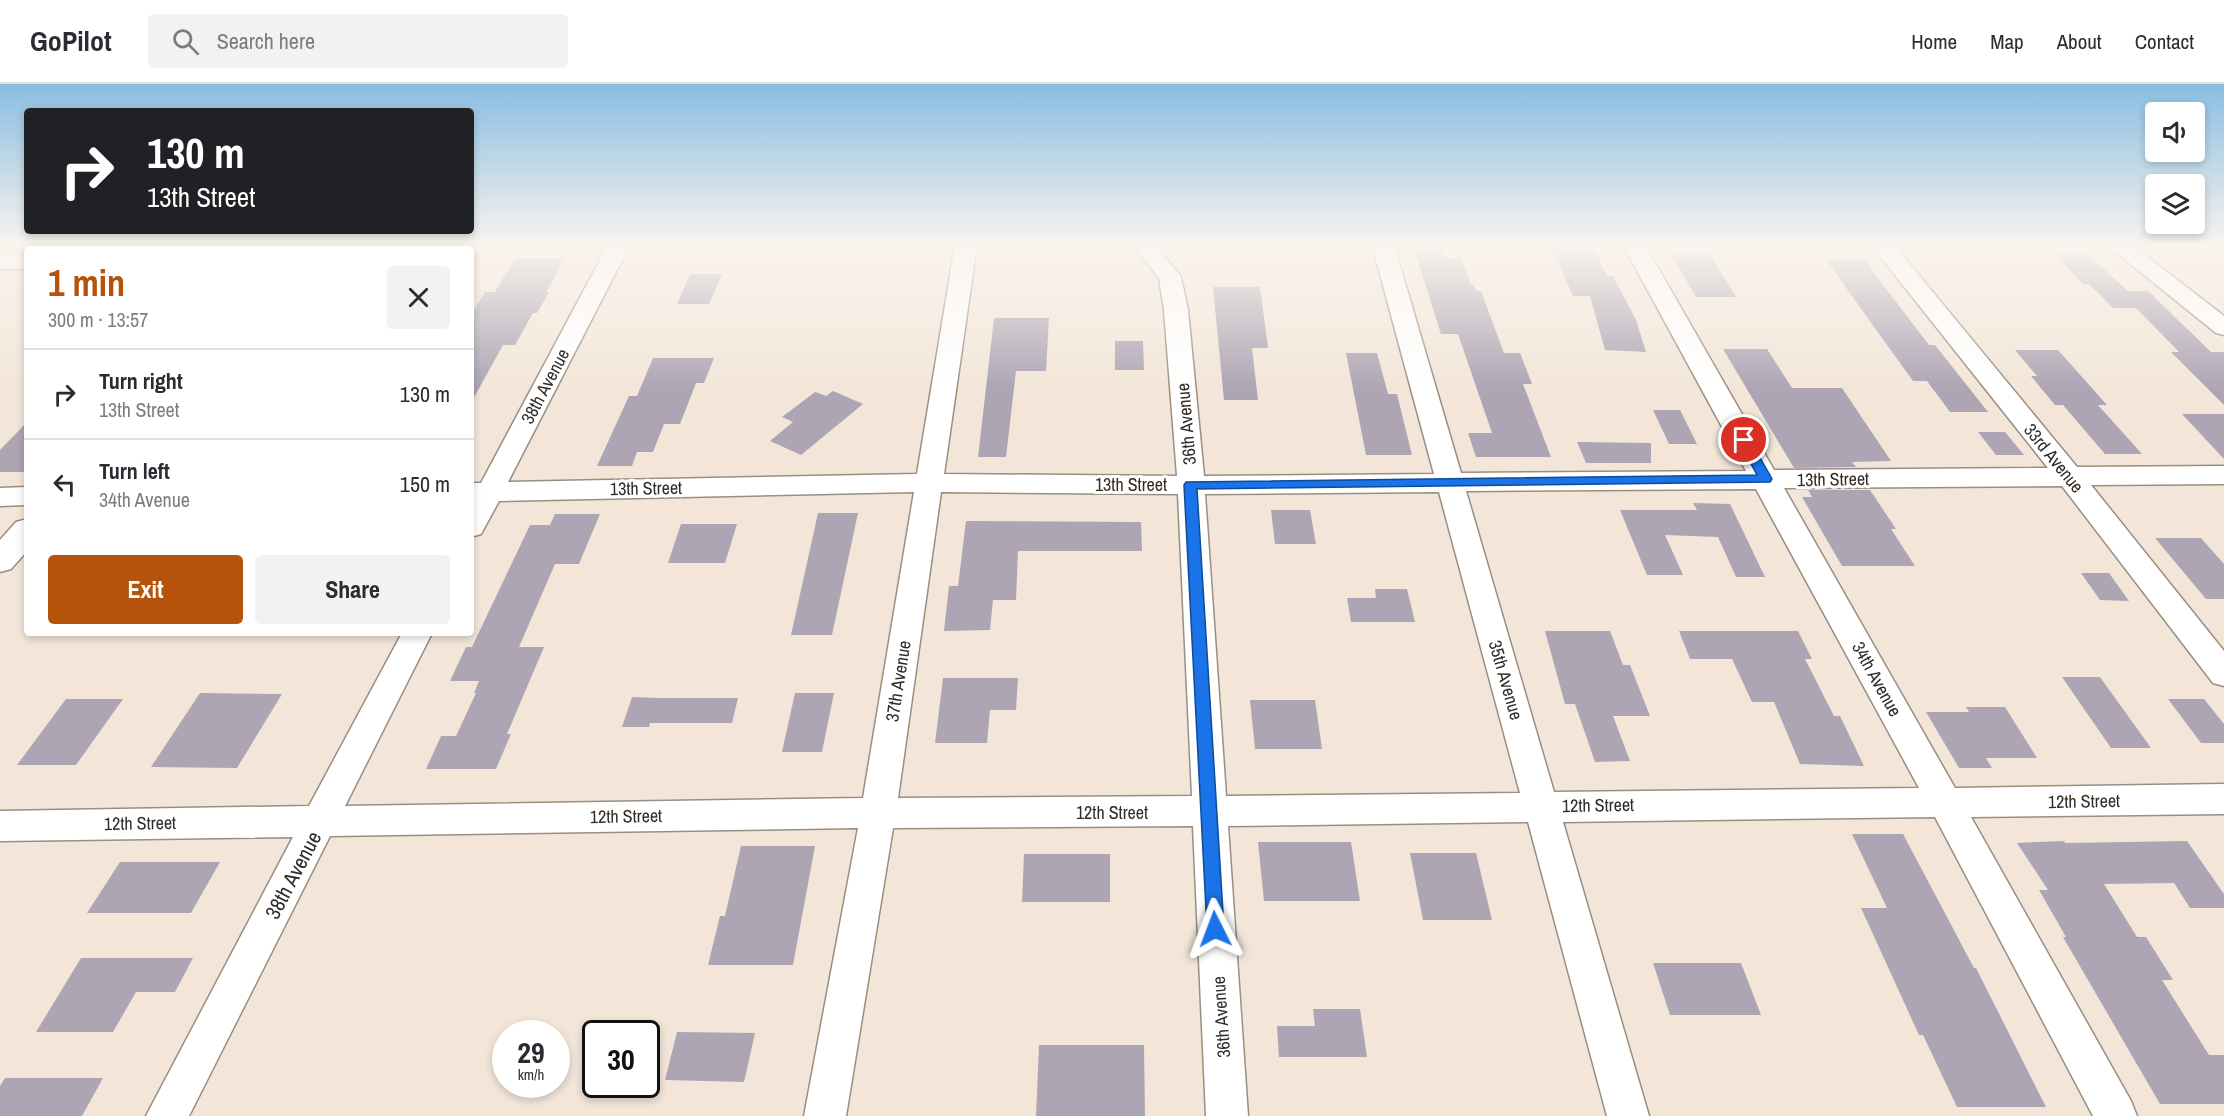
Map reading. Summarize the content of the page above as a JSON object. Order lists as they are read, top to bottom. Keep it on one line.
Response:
{"streets":{"street":["38th Avenue","36th Avenue","33rd Avenue","13th Street","34th Avenue","35th Avenue","37th Avenue","12th Street"]},"crossings":[["38th Avenue","13th Street"],["38th Avenue","12th Street"],["36th Avenue","13th Street"],["36th Avenue","12th Street"],["33rd Avenue","13th Street"],["13th Street","34th Avenue"],["13th Street","35th Avenue"],["13th Street","37th Avenue"],["34th Avenue","12th Street"],["35th Avenue","12th Street"],["37th Avenue","12th Street"]],"page":{"header":"GoPilot","search":"Search here","nav":["Home","Map","About","Contact"],"turn":["130 m","13th Street"],"heading":["1 min","300 m · 13:57"],"list":[{"name":"Turn right","note":"13th Street","value":"130 m"},{"name":"Turn left","note":"34th Avenue","value":"150 m"}],"buttons":["Exit","Share"],"speed":"29 km/h","limit":"30"}}
